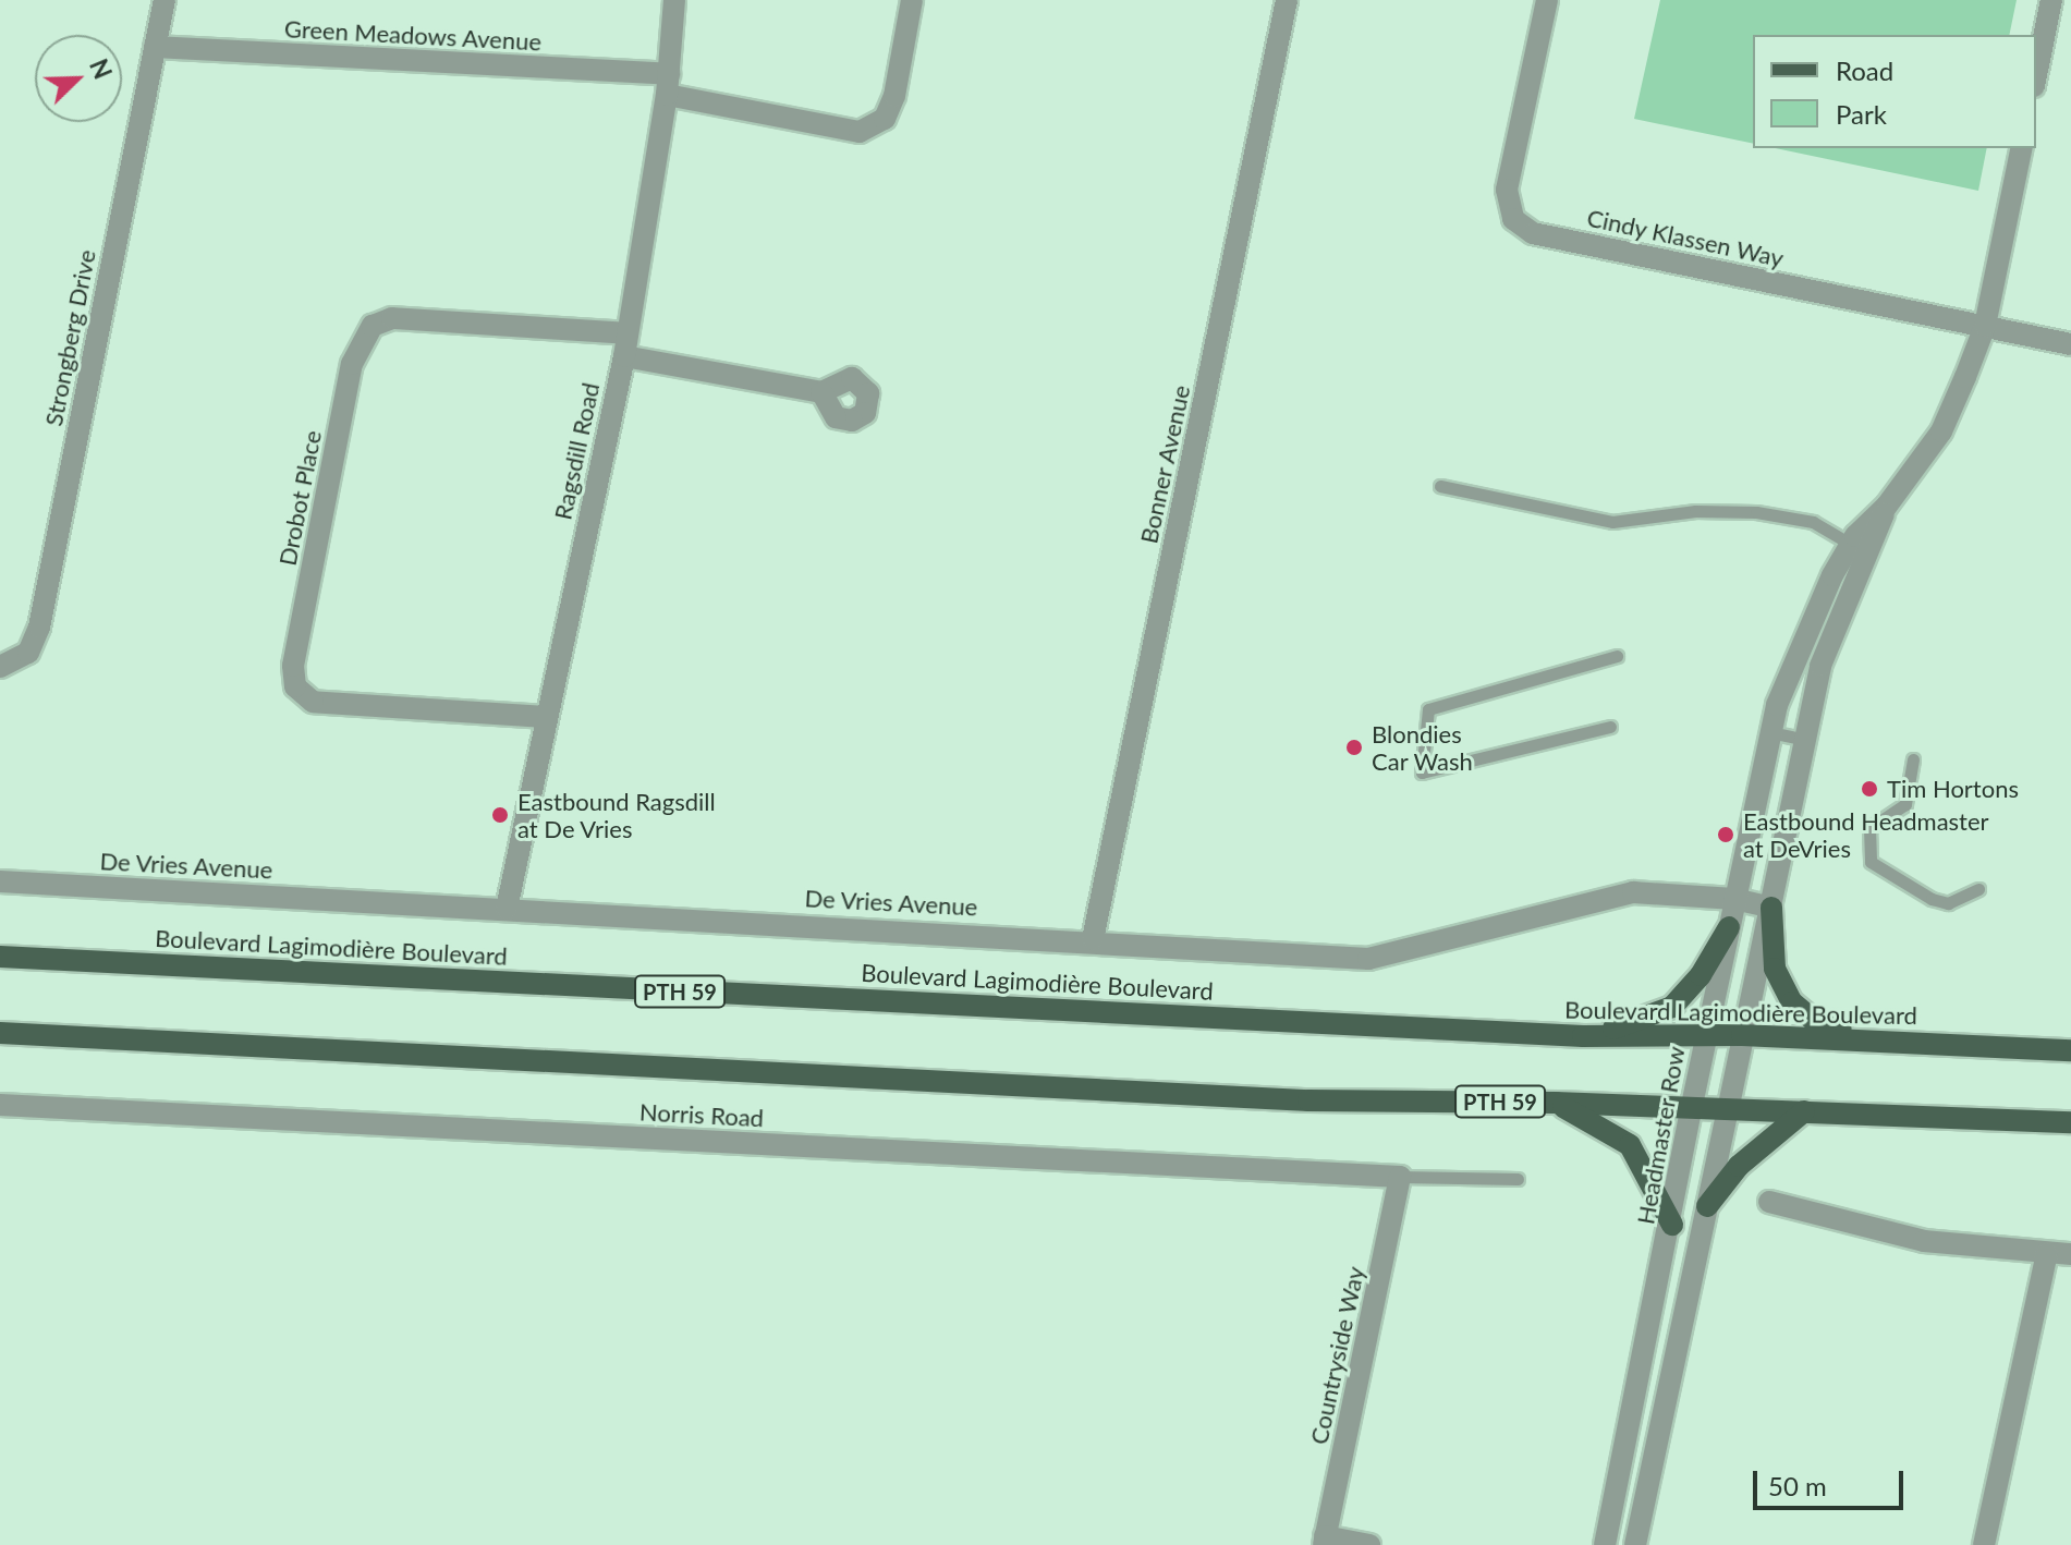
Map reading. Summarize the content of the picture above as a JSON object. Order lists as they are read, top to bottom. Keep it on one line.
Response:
{"streets":{"main road":["Boulevard Lagimodière Boulevard","PTH 59"],"street":["Green Meadows Avenue","Cindy Klassen Way","Strongberg Drive","Ragsdill Road","Bonner Avenue","Drobot Place","De Vries Avenue","Norris Road","Headmaster Row","Countryside Way"]},"crossings":[["Green Meadows Avenue","Strongberg Drive"],["Green Meadows Avenue","Ragsdill Road"],["Cindy Klassen Way","Headmaster Row"],["Ragsdill Road","Drobot Place"],["Ragsdill Road","De Vries Avenue"],["Bonner Avenue","De Vries Avenue"],["De Vries Avenue","Headmaster Row"],["Boulevard Lagimodière Boulevard","Headmaster Row"],["PTH 59","Headmaster Row"],["Norris Road","Countryside Way"]],"places":["Blondies Car Wash","Tim Hortons","Eastbound Ragsdill at De Vries","Eastbound Headmaster at DeVries"],"legend":["Road","Park"],"scale_bar":"50 m","north":"top right"}
